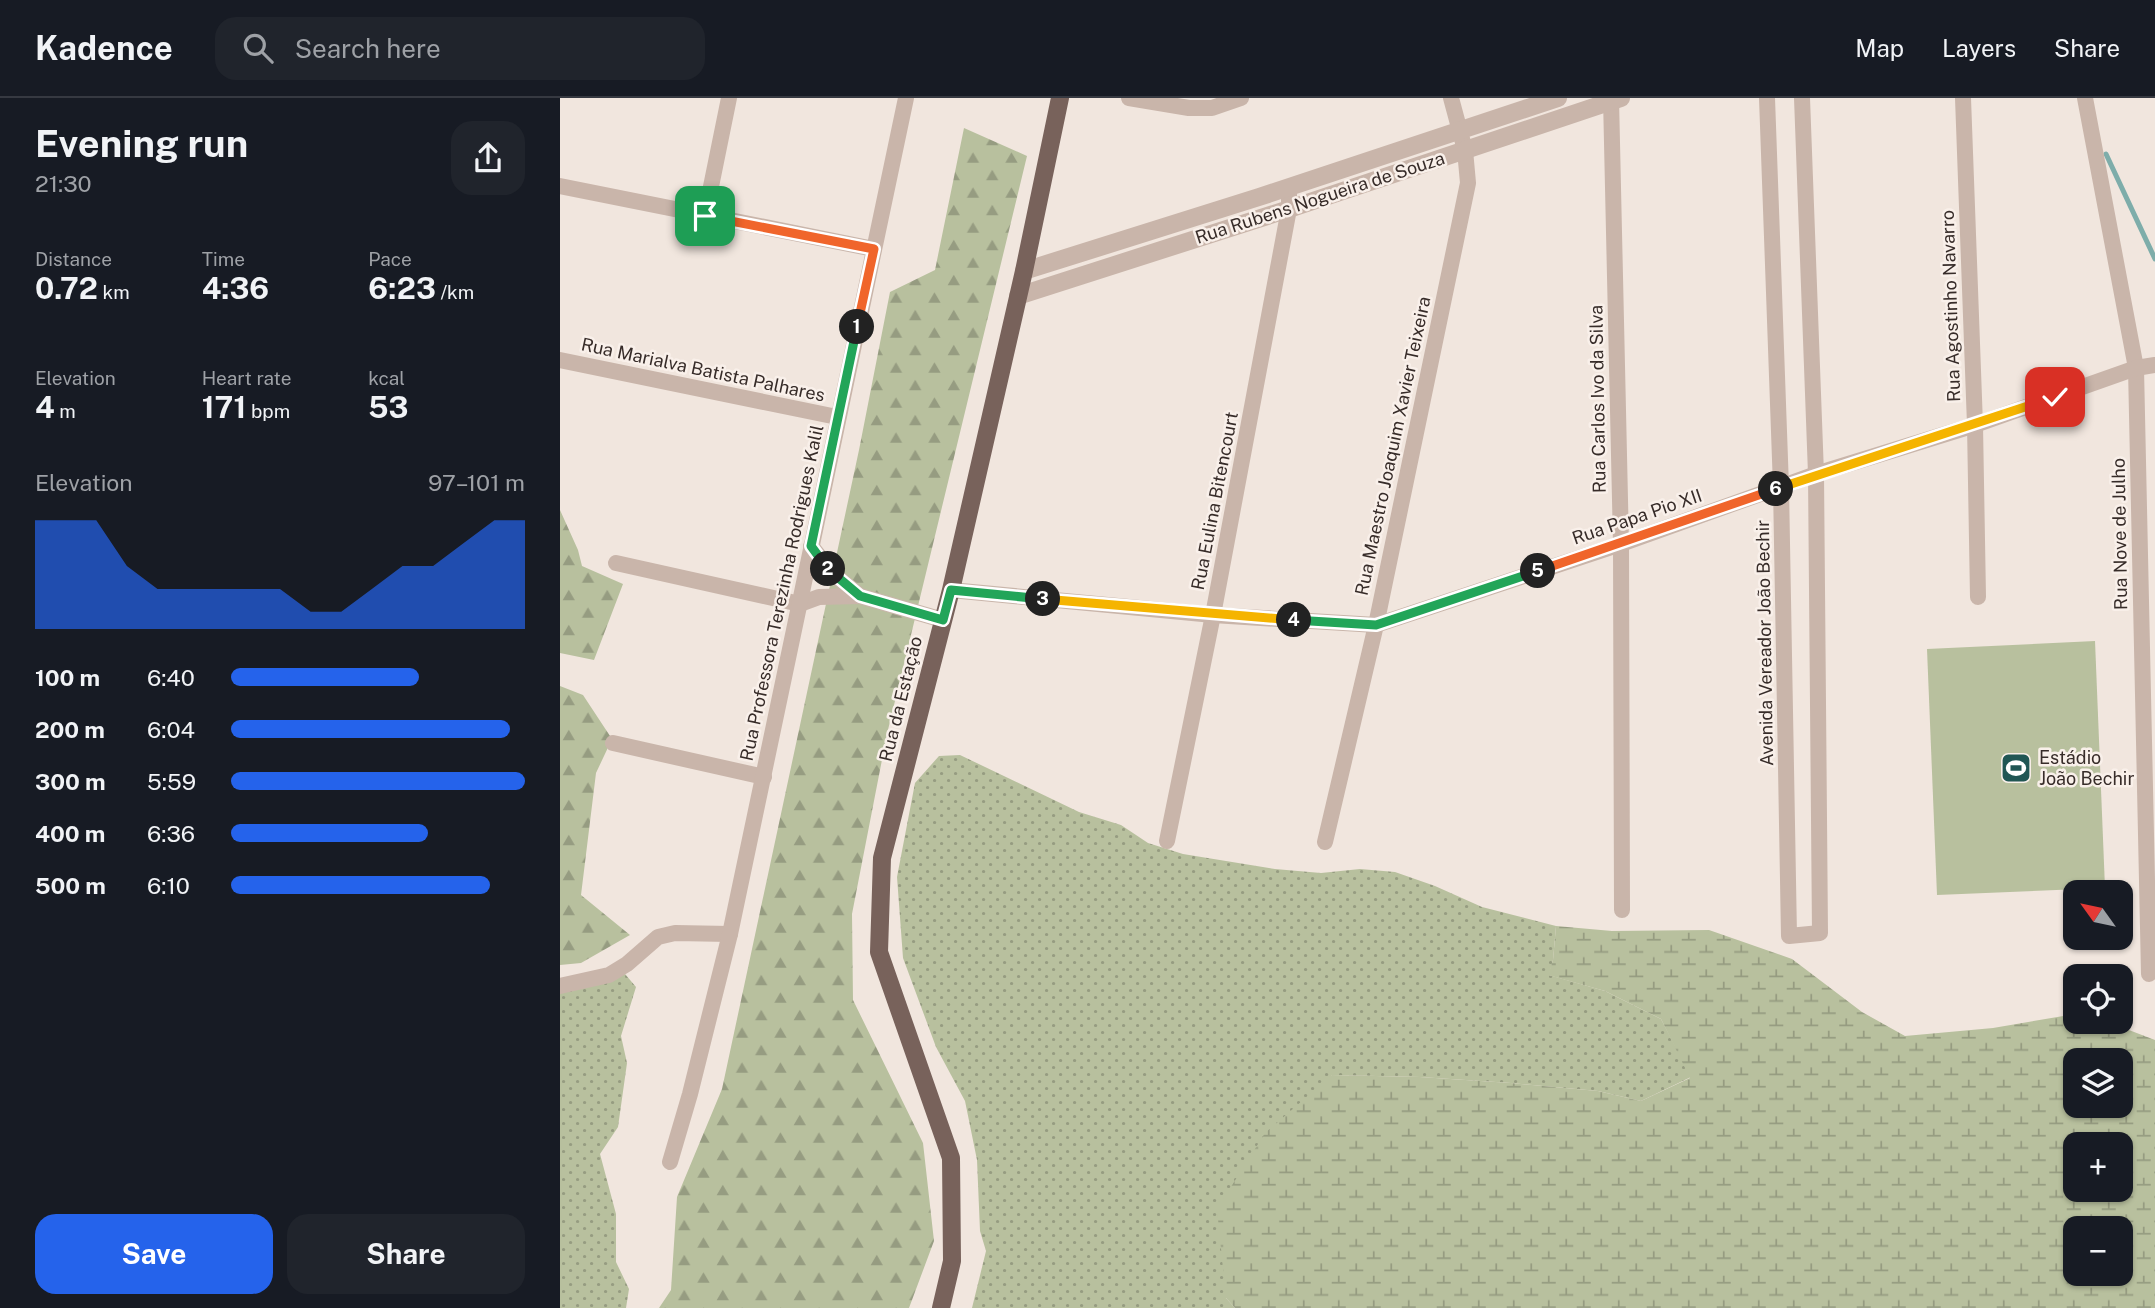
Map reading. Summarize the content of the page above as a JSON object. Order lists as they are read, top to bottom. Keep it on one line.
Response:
{"streets":{"main road":["Rua da Estação"],"street":["Rua Rubens Nogueira de Souza","Rua Agostinho Navarro","Rua Marialva Batista Palhares","Rua Carlos Ivo da Silva","Rua Maestro Joaquim Xavier Teixeira","Rua Eulina Bitencourt","Rua Papa Pio XII","Rua Nove de Julho","Rua Professora Terezinha Rodrigues Kalil","Avenida Vereador João Bechir"]},"crossings":[["Rua Rubens Nogueira de Souza","Rua Carlos Ivo da Silva"],["Rua Rubens Nogueira de Souza","Rua Maestro Joaquim Xavier Teixeira"],["Rua Rubens Nogueira de Souza","Rua Eulina Bitencourt"],["Rua Rubens Nogueira de Souza","Rua da Estação"],["Rua Agostinho Navarro","Rua Papa Pio XII"],["Rua Marialva Batista Palhares","Rua Professora Terezinha Rodrigues Kalil"],["Rua Carlos Ivo da Silva","Rua Papa Pio XII"],["Rua Maestro Joaquim Xavier Teixeira","Rua Papa Pio XII"],["Rua Eulina Bitencourt","Rua Papa Pio XII"],["Rua Papa Pio XII","Rua Nove de Julho"],["Rua Papa Pio XII","Avenida Vereador João Bechir"],["Rua Papa Pio XII","Rua da Estação"]],"places":{"sports":["Estádio João Bechir"]},"north":"top left","page":{"header":"Kadence","search":"Search here","nav":["Map","Layers","Share"],"heading":["Evening run","21:30"],"stats":[["Distance","0.72 km"],["Time","4:36"],["Pace","6:23 /km"],["Elevation","4 m"],["Heart rate","171 bpm"],["kcal","53"]],"pins":["1","6","2","5","3","4"],"chart":["Elevation","97–101 m"],"list":[{"name":"100 m","note":"6:40"},{"name":"200 m","note":"6:04"},{"name":"300 m","note":"5:59"},{"name":"400 m","note":"6:36"},{"name":"500 m","note":"6:10"}],"map_buttons":["+","−"],"buttons":["Save","Share"]}}
